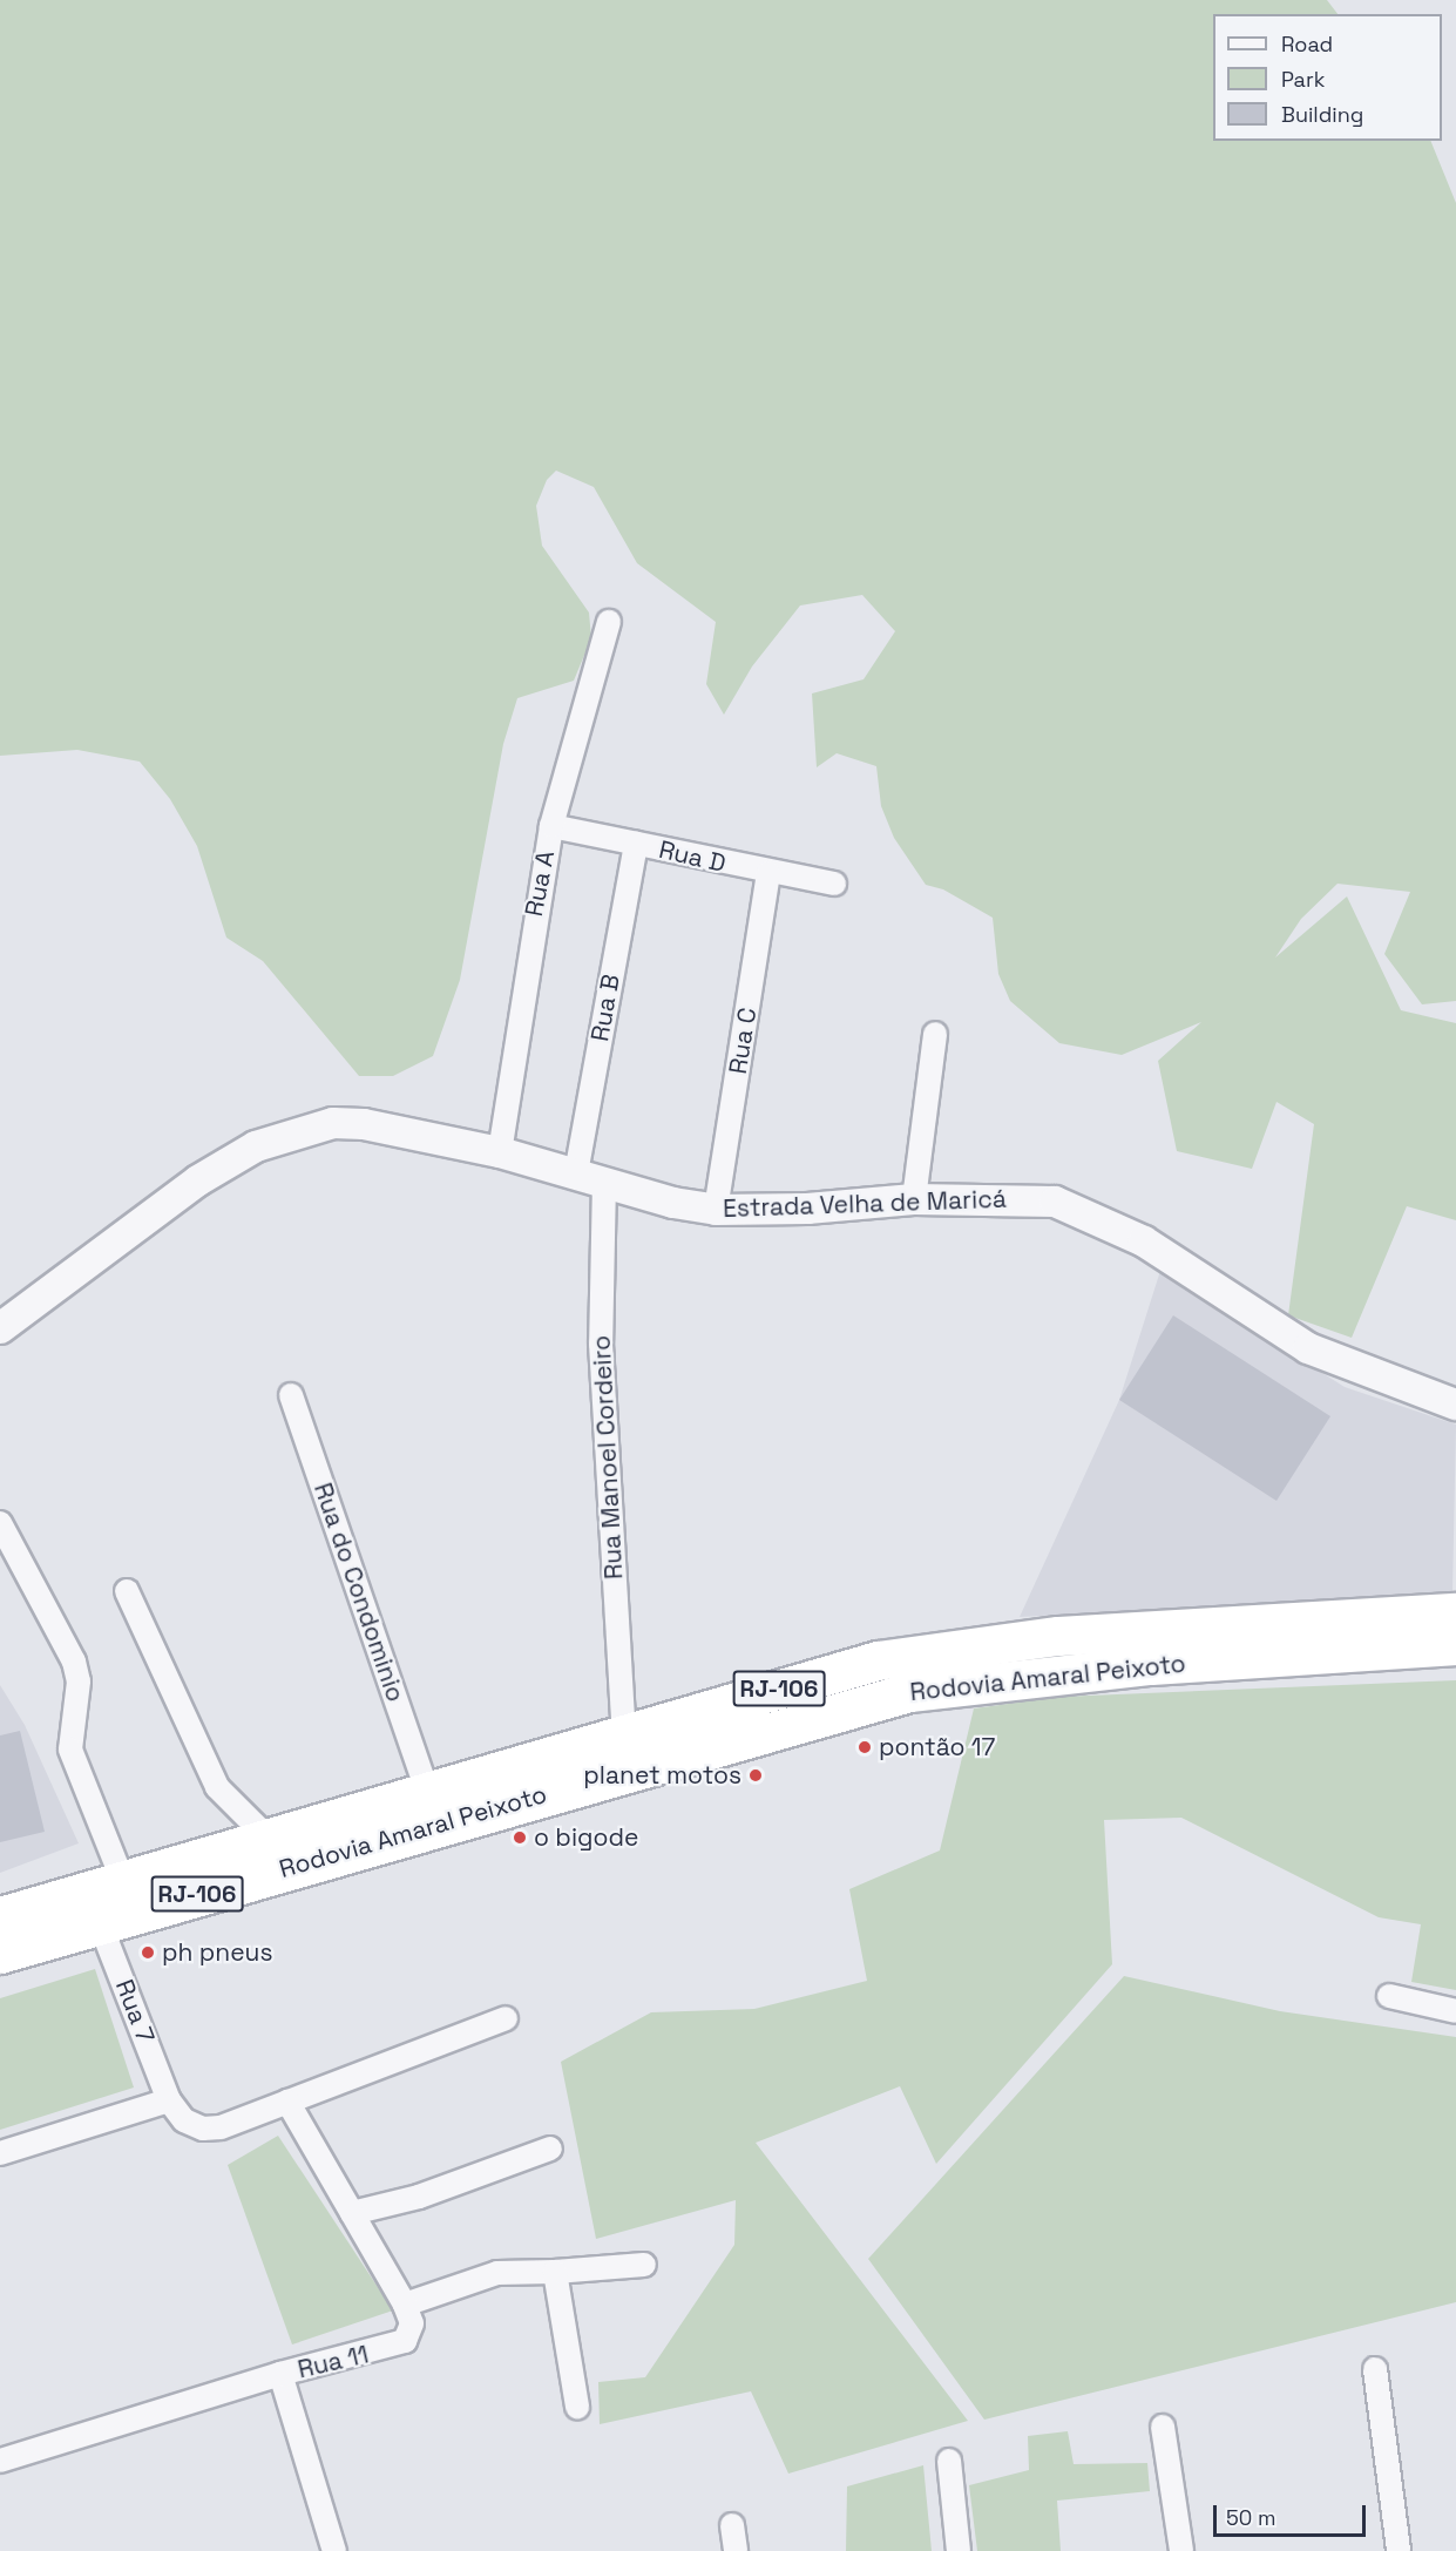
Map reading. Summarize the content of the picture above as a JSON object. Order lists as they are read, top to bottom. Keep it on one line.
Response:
{"streets":{"highway":["Rodovia Amaral Peixoto","RJ-106"],"street":["Rua D","Rua A","Rua B","Rua C","Estrada Velha de Maricá","Rua Manoel Cordeiro","Rua do Condominio","Rua 7","Rua 11"]},"crossings":[["Rua D","Rua A"],["Rua D","Rua B"],["Rua D","Rua C"],["Rua A","Estrada Velha de Maricá"],["Rua B","Estrada Velha de Maricá"],["Rua C","Estrada Velha de Maricá"],["Estrada Velha de Maricá","Rua Manoel Cordeiro"],["Rua Manoel Cordeiro","Rodovia Amaral Peixoto"],["Rua do Condominio","Rodovia Amaral Peixoto"],["Rodovia Amaral Peixoto","Rua 7"]],"places":["pontão 17","planet motos","o bigode","ph pneus"],"legend":["Road","Park","Building"],"scale_bar":"50 m"}
